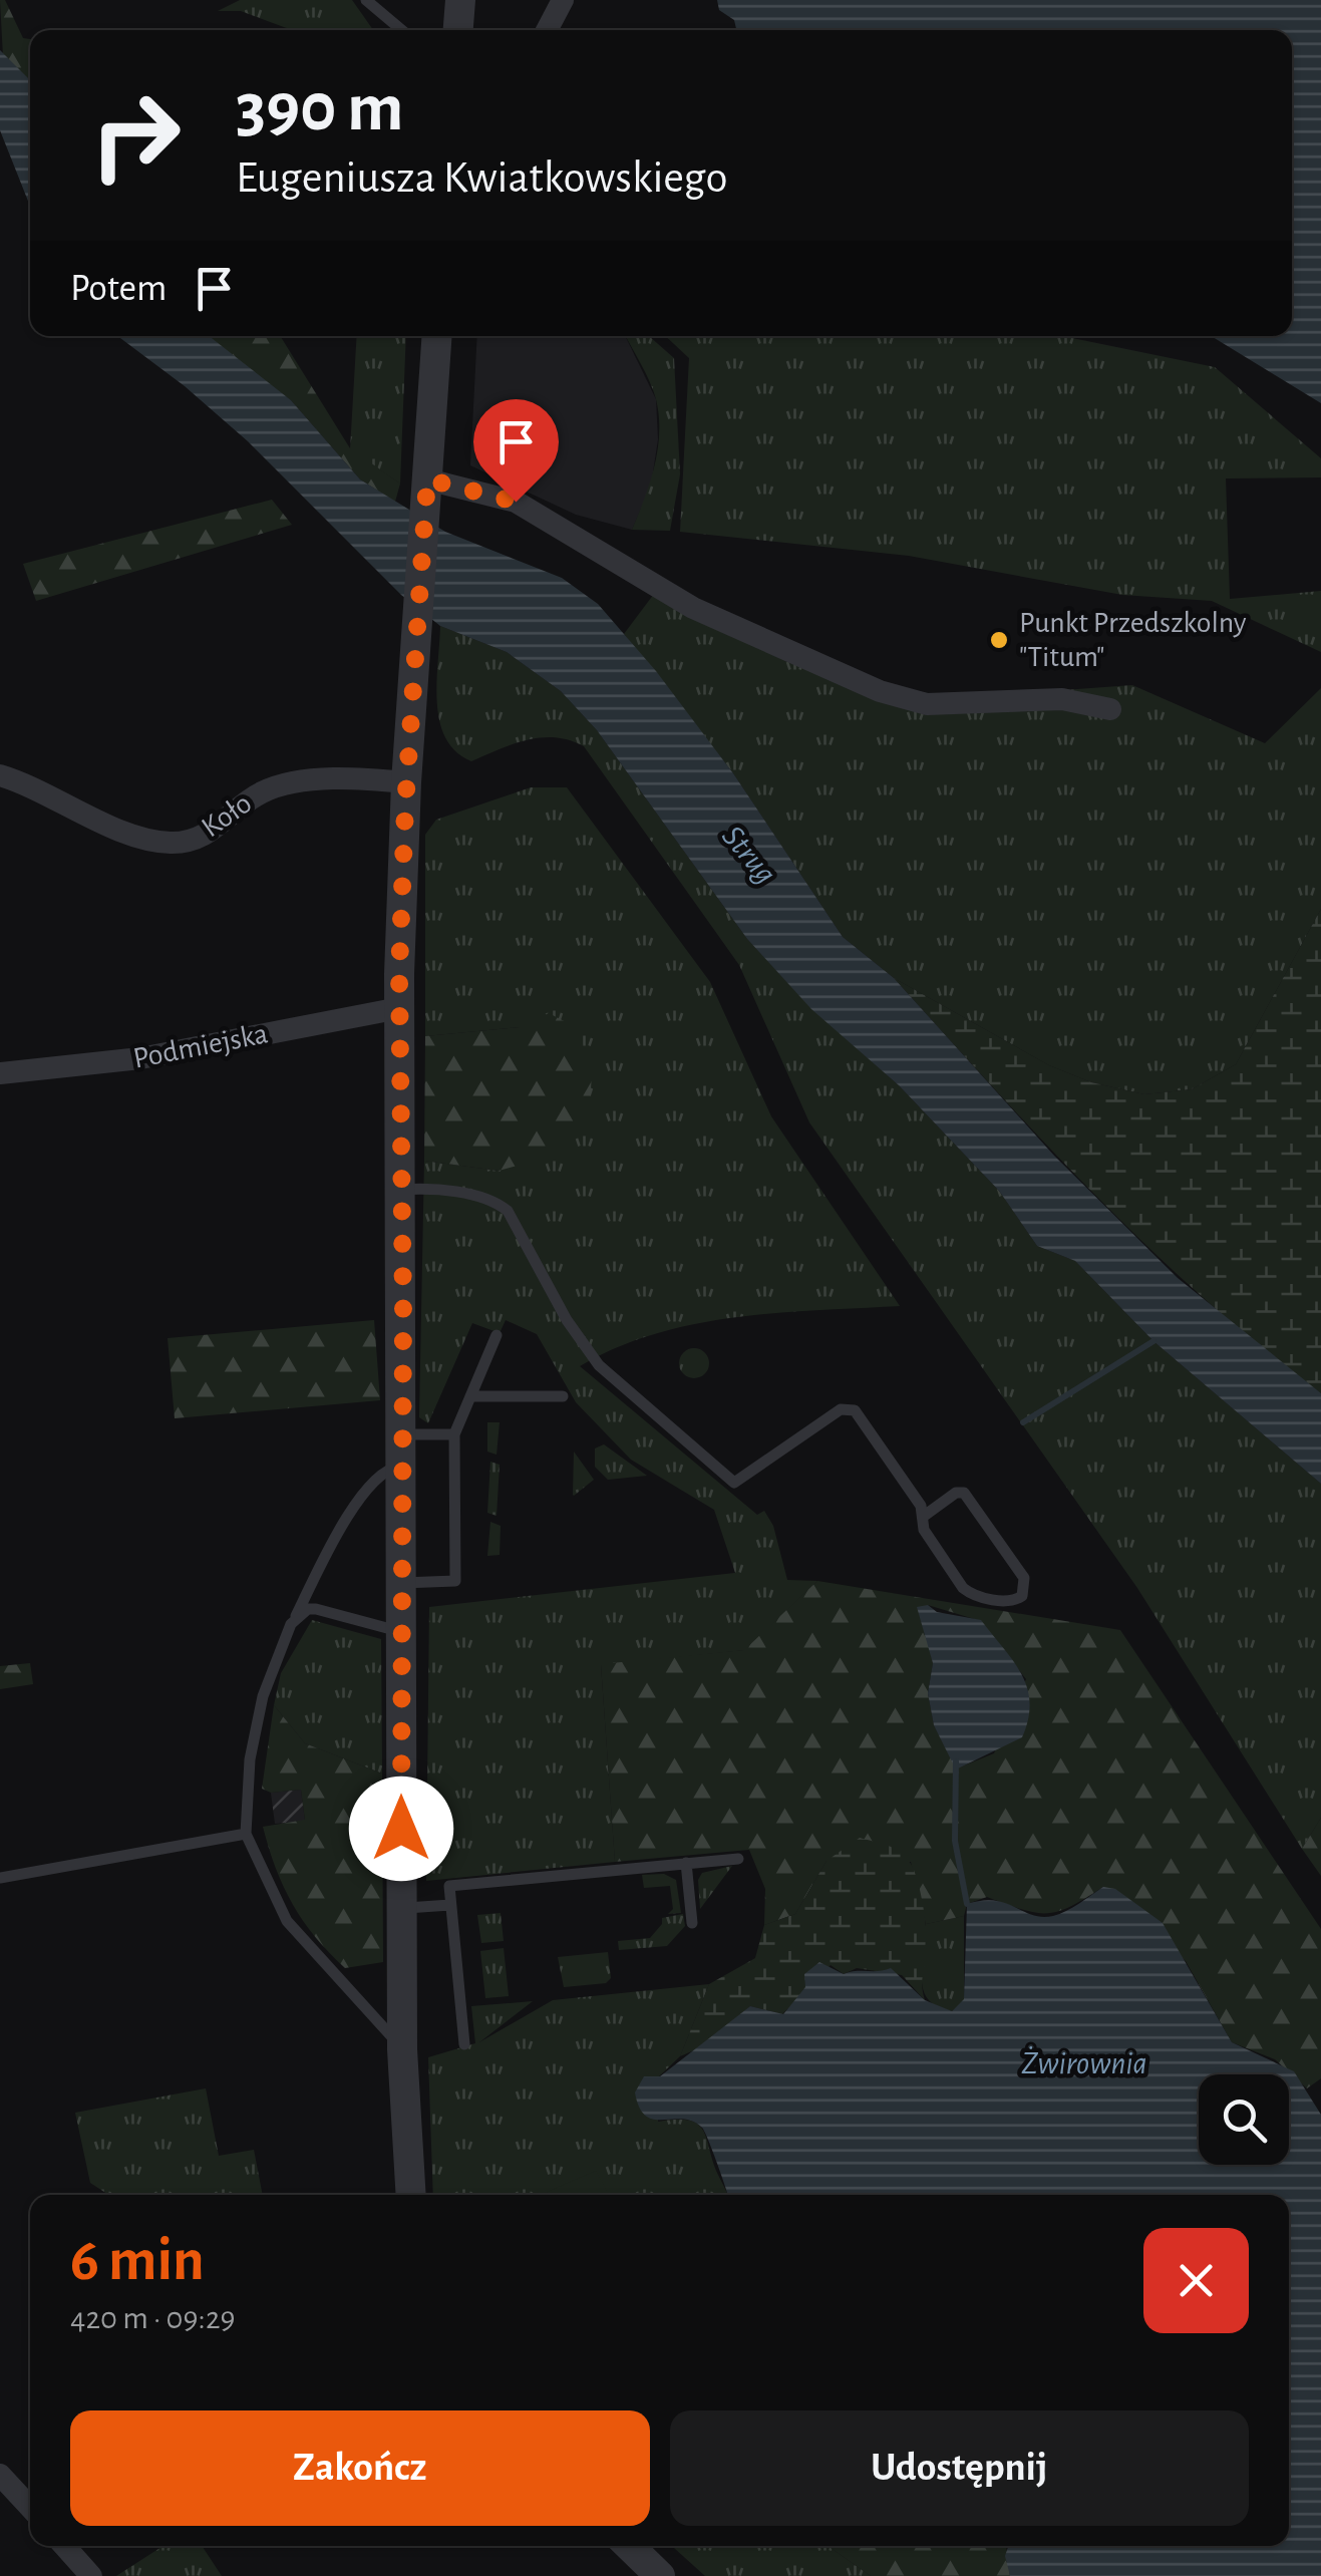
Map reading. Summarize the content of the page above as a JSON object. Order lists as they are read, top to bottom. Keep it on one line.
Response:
{"streets":{"street":["Koło","Podmiejska"]},"water":["Strug","Żwirownia"],"places":["Punkt Przedszkolny \"Titum\""],"page":{"turn":["390 m","Eugeniusza Kwiatkowskiego"],"then":"Potem","heading":["6 min","420 m · 09:29"],"buttons":["Zakończ","Udostępnij"]}}
